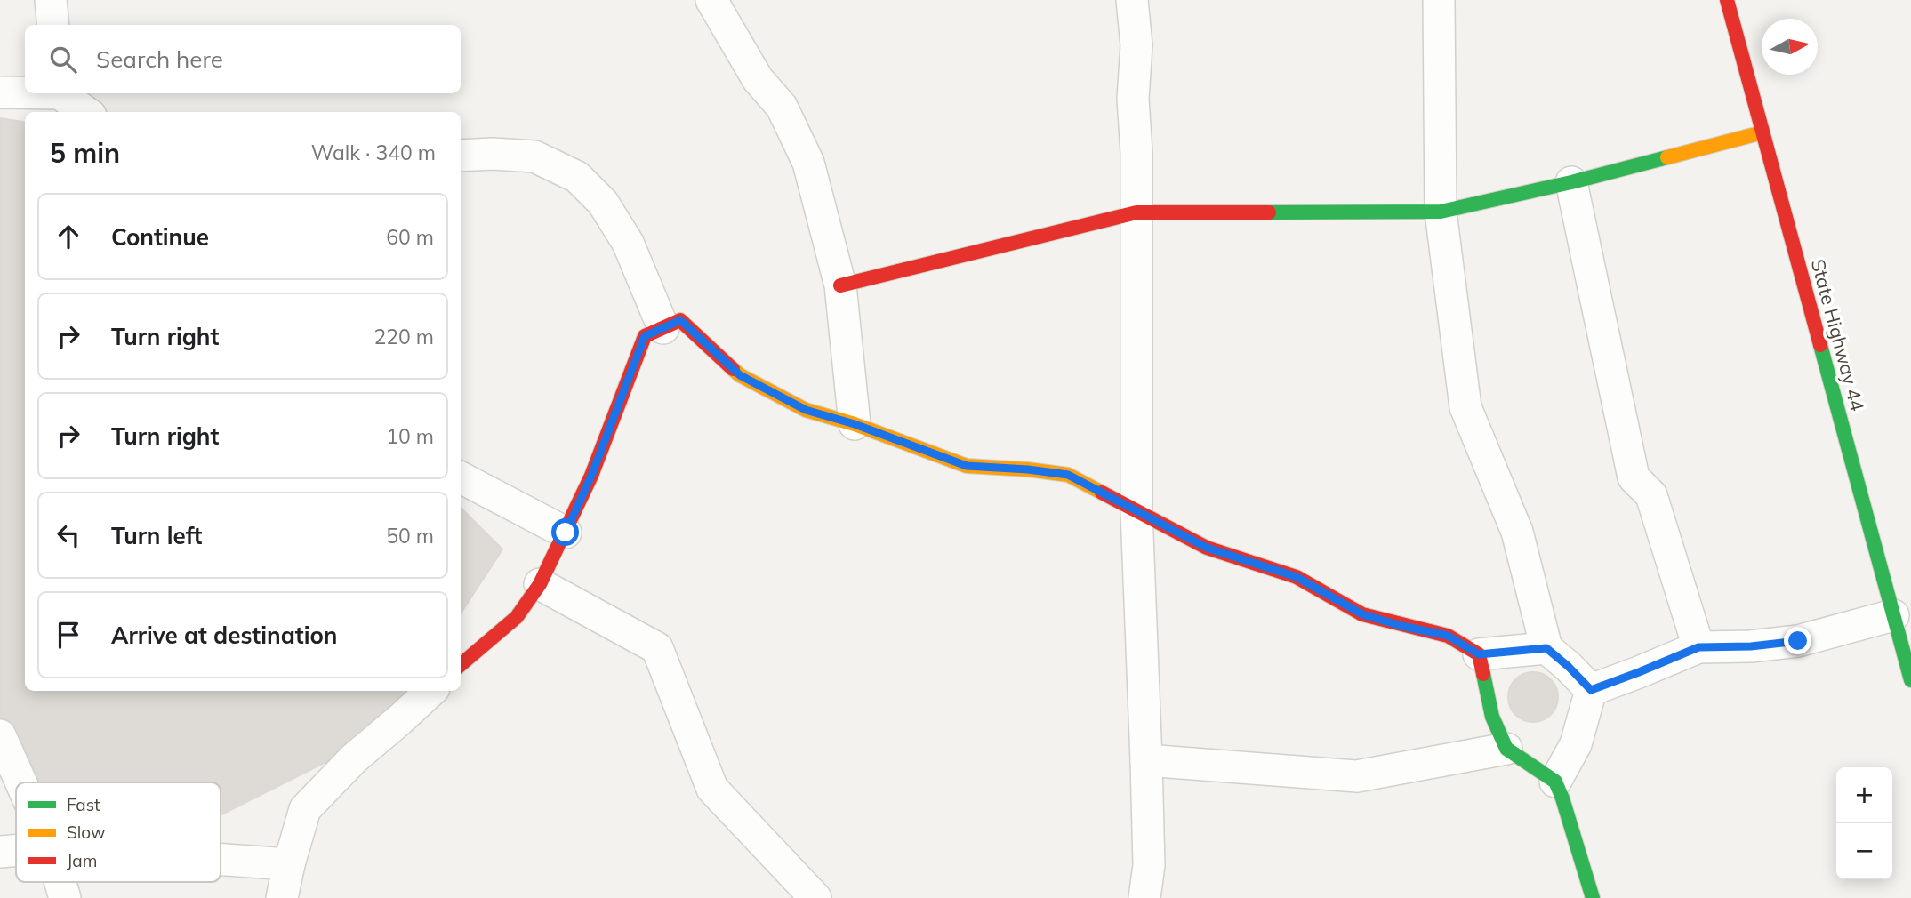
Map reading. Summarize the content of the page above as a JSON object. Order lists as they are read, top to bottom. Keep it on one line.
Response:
{"streets":{"street":["State Highway 44"]},"legend":["Fast","Slow","Jam"],"north":"right","page":{"search":"Search here","heading":["5 min","Walk · 340 m"],"list":[["Continue","60 m"],["Turn right","220 m"],["Turn right","10 m"],["Turn left","50 m"],"Arrive at destination"],"map_buttons":["+","−"]}}
